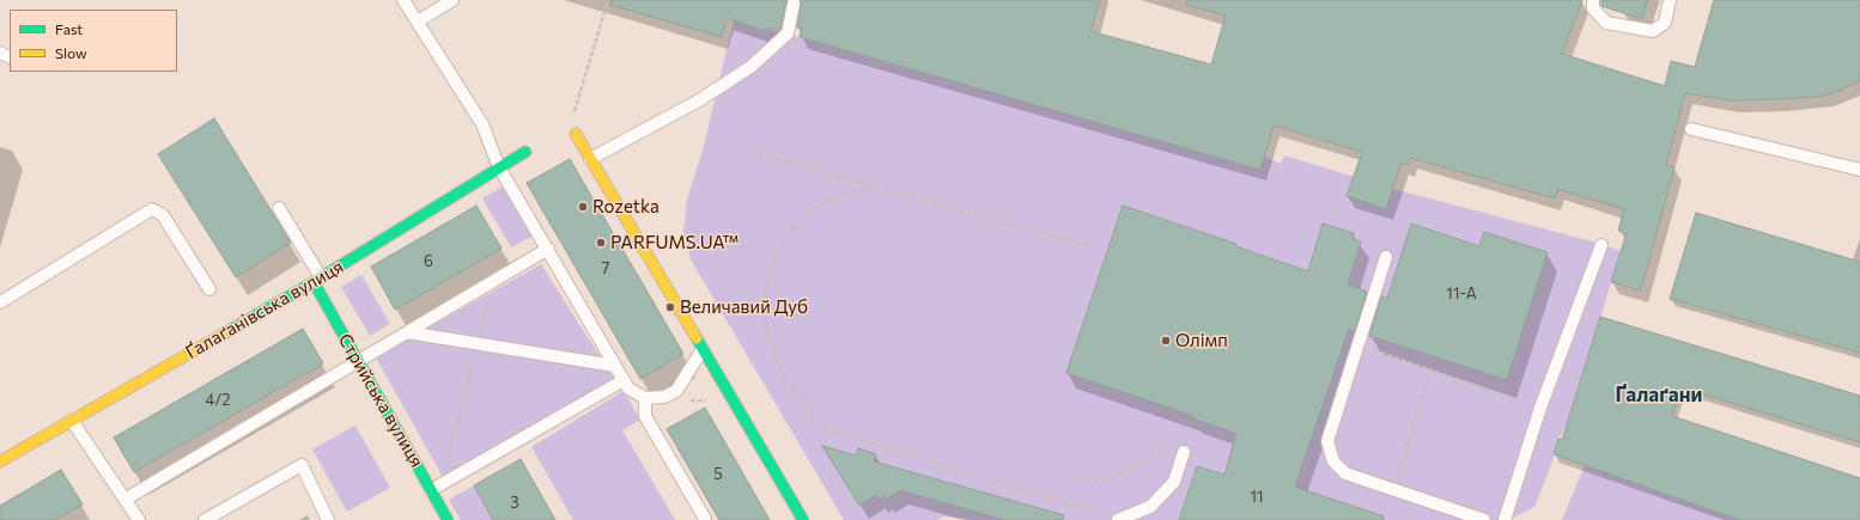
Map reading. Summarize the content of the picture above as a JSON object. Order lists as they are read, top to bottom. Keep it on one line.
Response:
{"streets":{"street":["Ґалаґанівська вулиця","Стрийська вулиця"]},"crossings":[["Ґалаґанівська вулиця","Стрийська вулиця"]],"districts":["Ґалаґани"],"places":["Rozetka","PARFUMS.UA™","Величавий Дуб","Олімп"],"house_numbers":["6","7","11-А","4/2","5","11","3"],"legend":["Fast","Slow"]}
